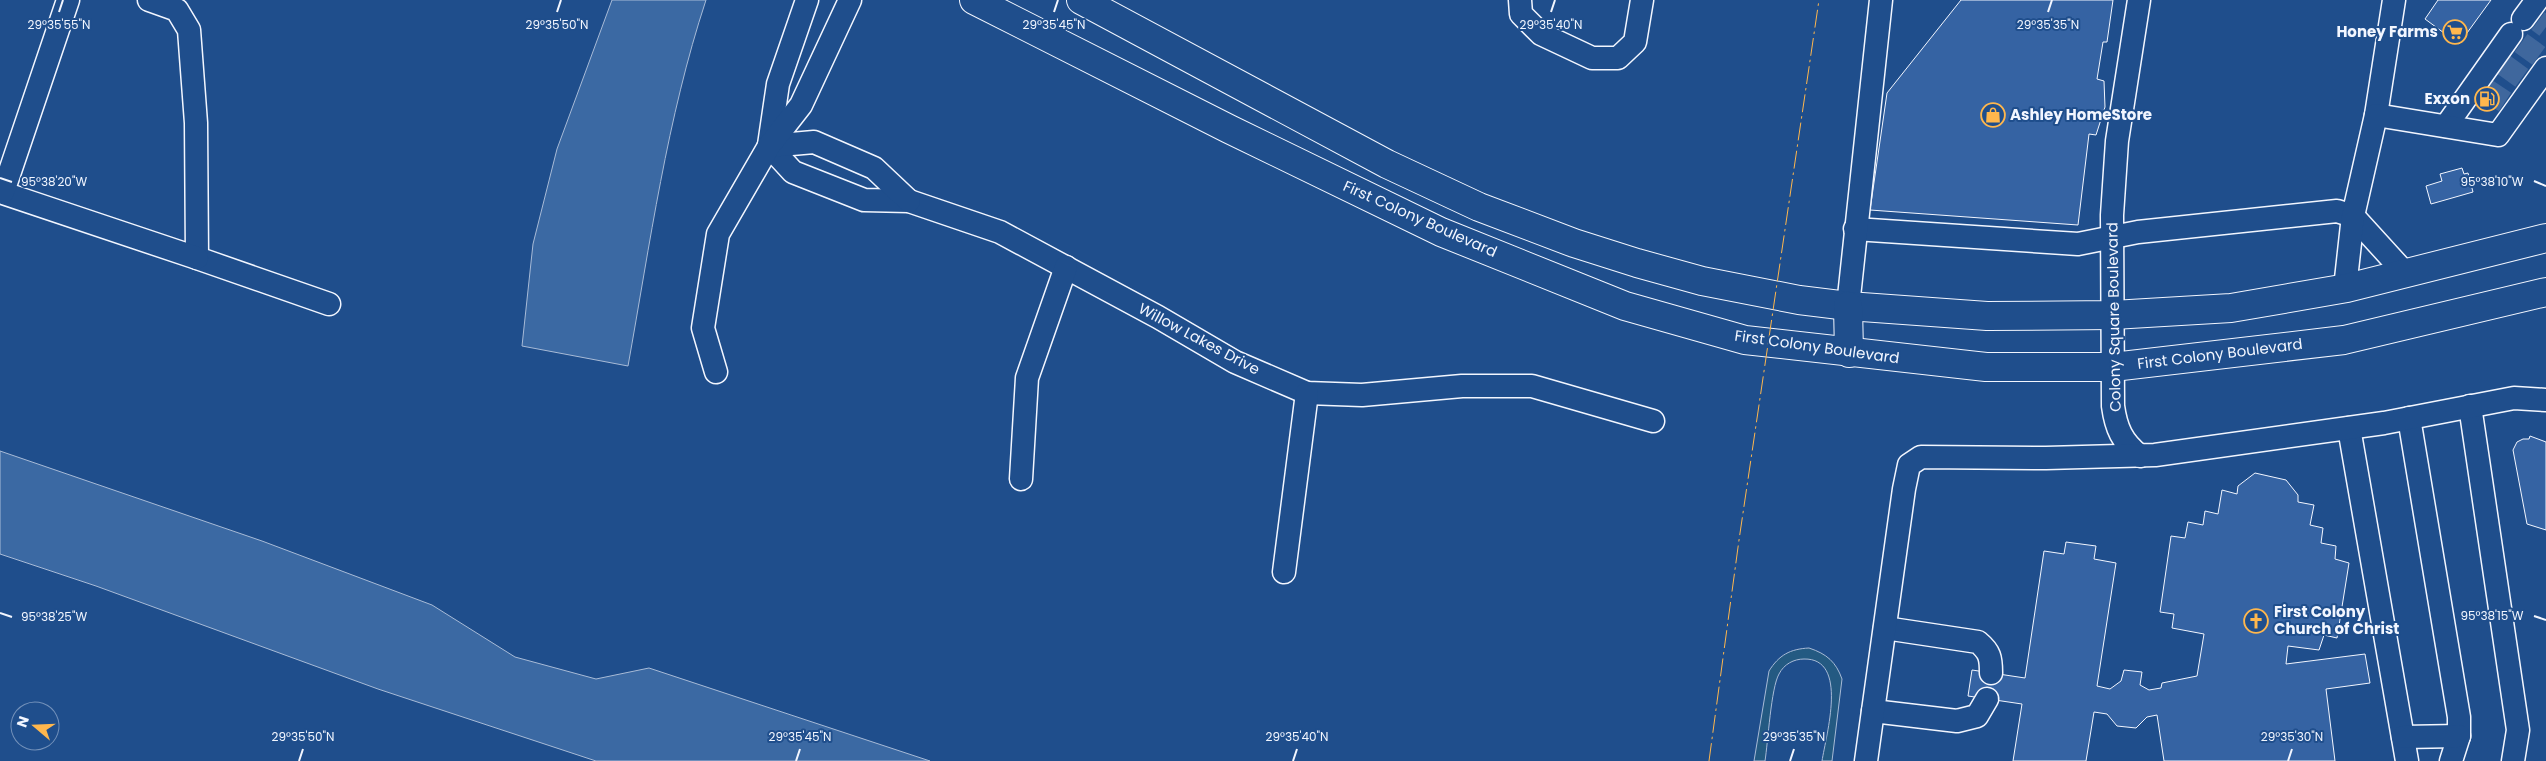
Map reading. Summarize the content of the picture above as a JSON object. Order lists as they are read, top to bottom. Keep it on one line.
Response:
{"streets":{"main road":["First Colony Boulevard"],"street":["Colony Square Boulevard","Willow Lakes Drive"]},"crossings":[["First Colony Boulevard","Colony Square Boulevard"]],"places":{"supermarket":["Honey Farms"],"fuel station":["Exxon"],"shop":["Ashley HomeStore"],"church":["First Colony Church of Christ"]},"north":"left","coordinates":["29°35'55\"N","29°35'50\"N","29°35'45\"N","29°35'40\"N","29°35'35\"N","95°38'10\"W","95°38'20\"W","95°38'15\"W","95°38'25\"W","29°35'30\"N"]}
